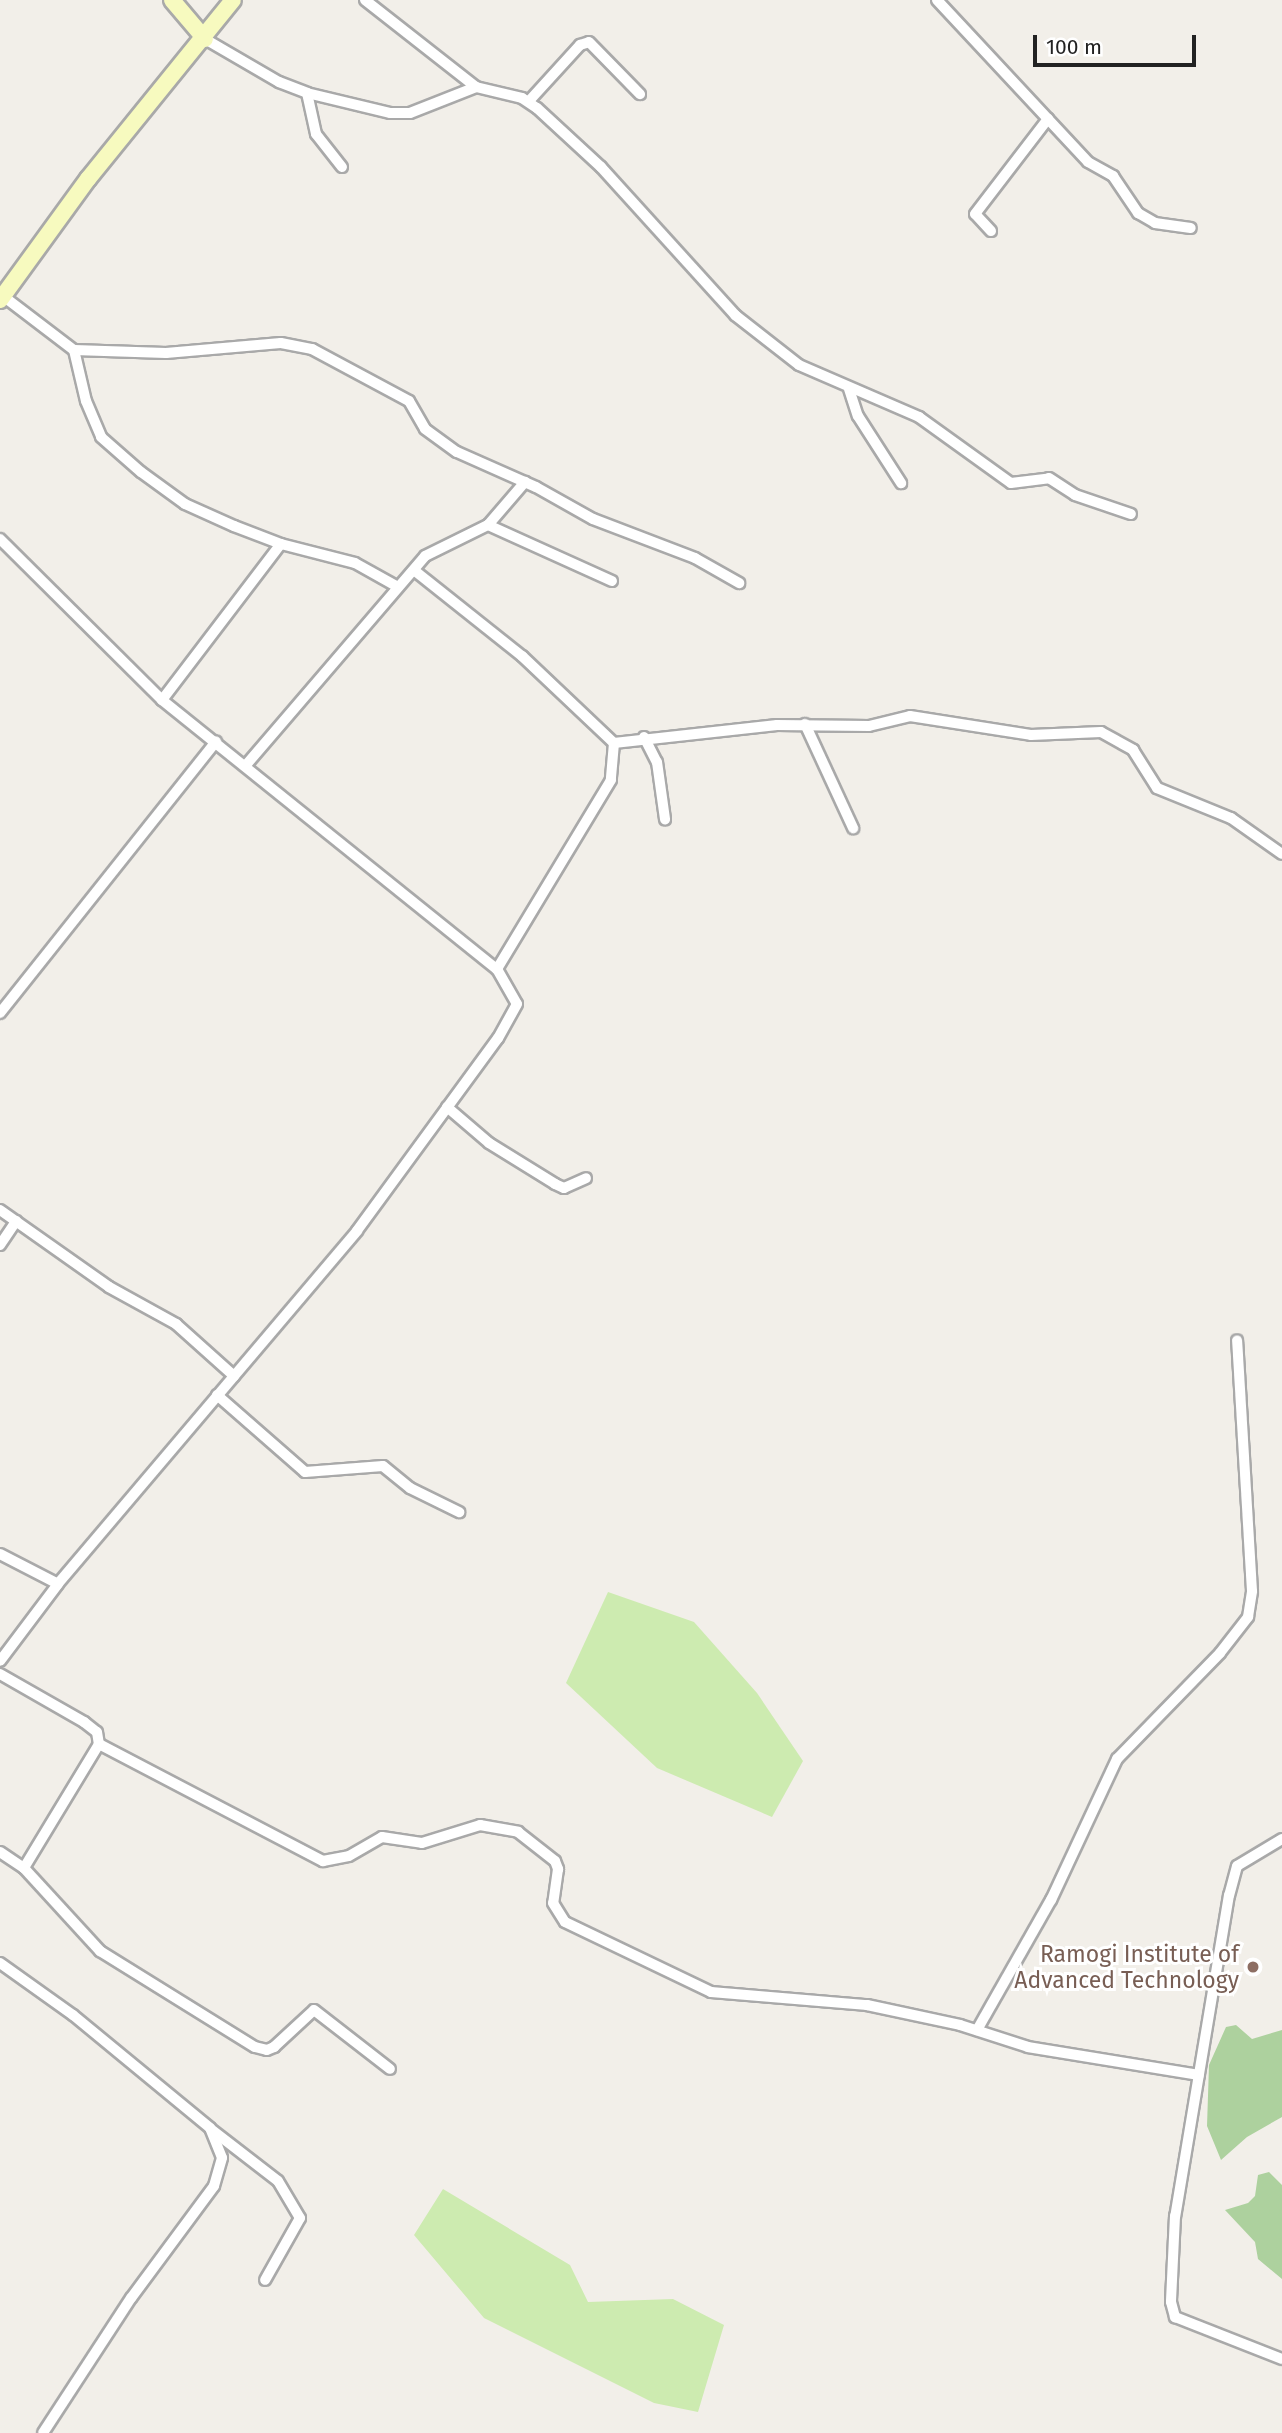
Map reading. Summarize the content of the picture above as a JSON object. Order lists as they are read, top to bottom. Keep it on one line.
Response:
{"places":["Ramogi Institute of Advanced Technology"],"scale_bar":"100 m"}
